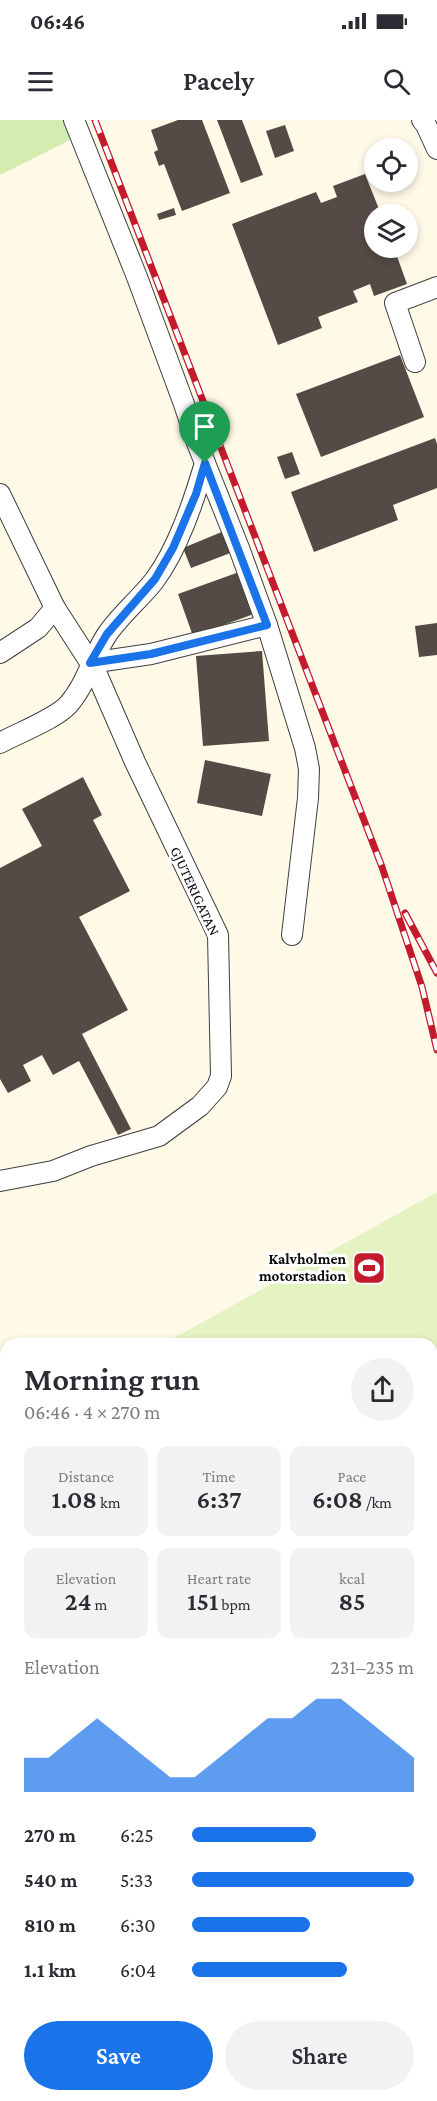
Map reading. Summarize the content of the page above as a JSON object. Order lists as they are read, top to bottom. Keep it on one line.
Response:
{"streets":{"street":["GJUTERIGATAN"]},"places":{"sports":["Kalvholmen motorstadion"]},"page":{"status":"06:46","header":"Pacely","heading":["Morning run","06:46 · 4 × 270 m"],"stats":[["Distance","1.08 km"],["Time","6:37"],["Pace","6:08 /km"],["Elevation","24 m"],["Heart rate","151 bpm"],["kcal","85"]],"chart":["Elevation","231–235 m"],"list":[{"name":"270 m","note":"6:25"},{"name":"540 m","note":"5:33"},{"name":"810 m","note":"6:30"},{"name":"1.1 km","note":"6:04"}],"buttons":["Save","Share"]}}
